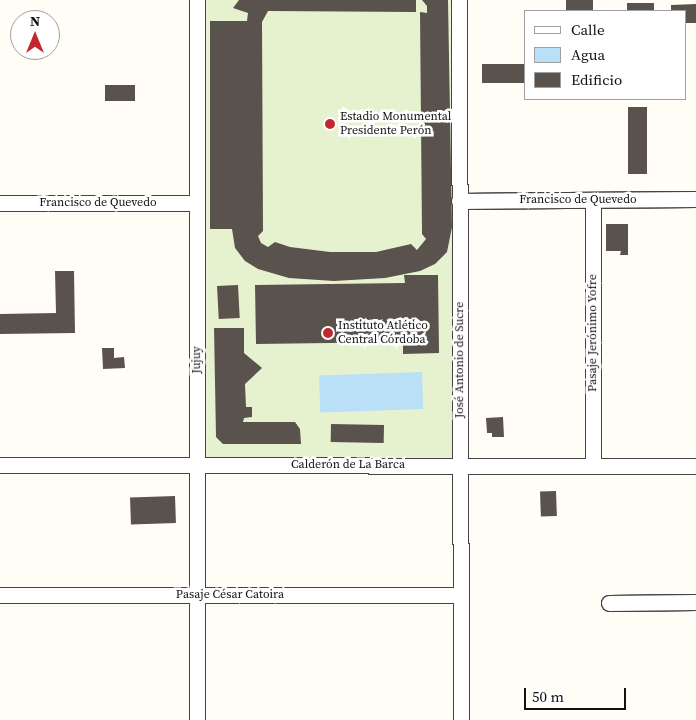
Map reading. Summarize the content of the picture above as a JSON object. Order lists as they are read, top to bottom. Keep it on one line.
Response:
{"streets":{"street":["Francisco de Quevedo","Pasaje Jerónimo Yofre","Jujuy","José Antonio de Sucre","Calderón de La Barca","Pasaje César Catoira"]},"crossings":[["Francisco de Quevedo","Pasaje Jerónimo Yofre"],["Francisco de Quevedo","Jujuy"],["Francisco de Quevedo","José Antonio de Sucre"],["Pasaje Jerónimo Yofre","Calderón de La Barca"],["Jujuy","Calderón de La Barca"],["Jujuy","Pasaje César Catoira"],["José Antonio de Sucre","Calderón de La Barca"],["José Antonio de Sucre","Pasaje César Catoira"]],"places":["Estadio Monumental Presidente Perón","Instituto Atlético Central Córdoba"],"legend":["Calle","Agua","Edificio"],"scale_bar":"50 m","north":"top"}
